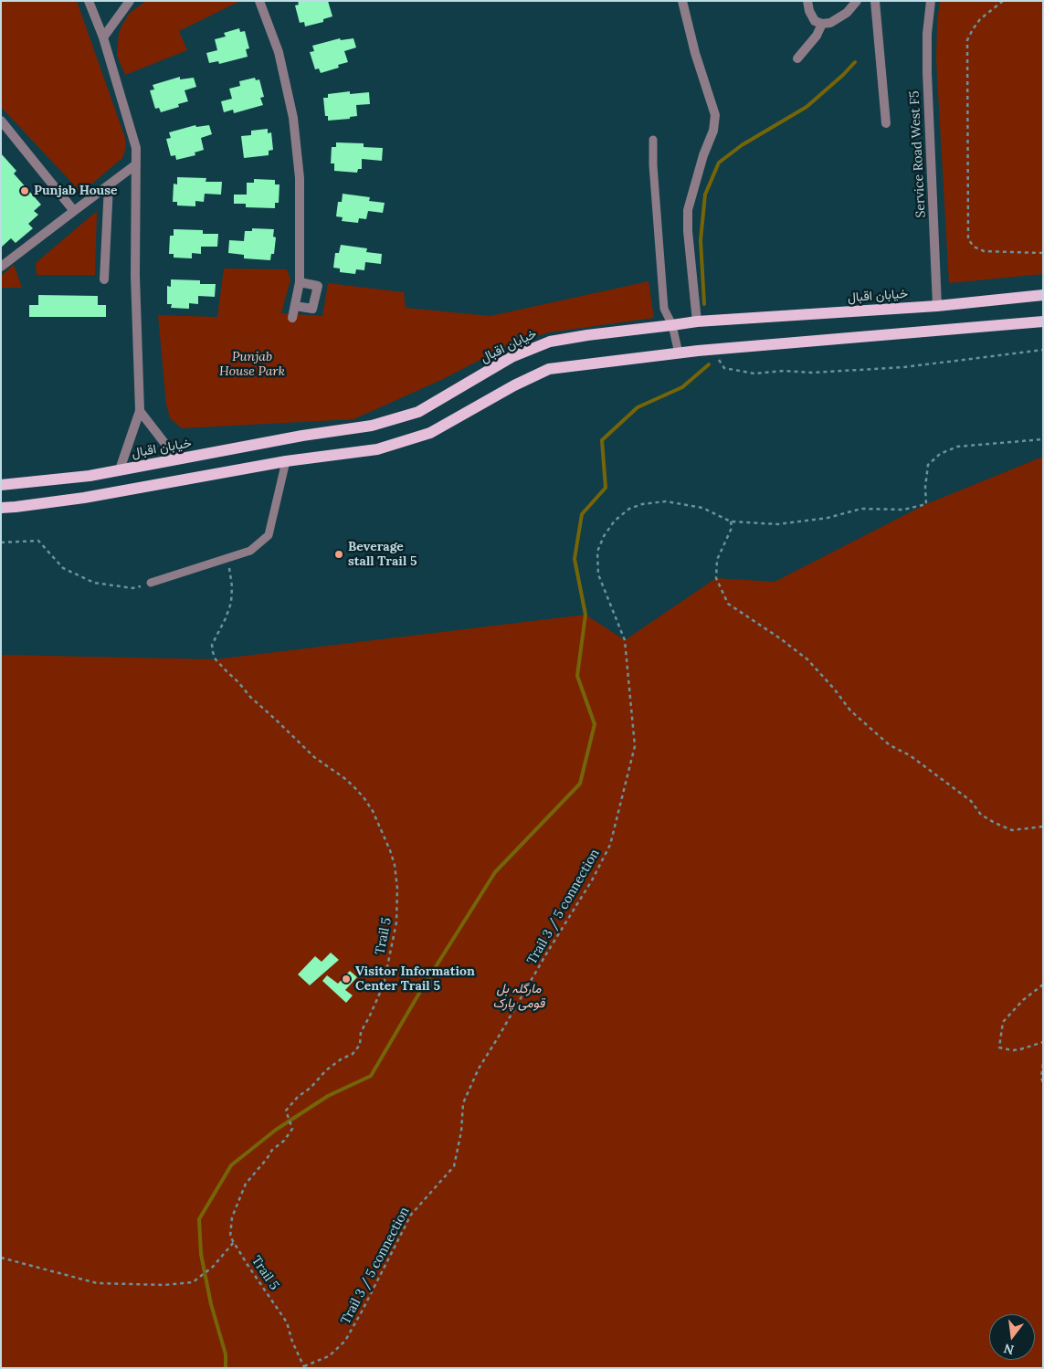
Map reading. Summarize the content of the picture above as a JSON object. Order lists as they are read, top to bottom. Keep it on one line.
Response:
{"streets":{"main road":["خیابان اقبال"],"street":["Service Road West F5"],"path":["Trail 3 / 5 connection","Trail 5"]},"crossings":[["Service Road West F5","خیابان اقبال"],["Trail 3 / 5 connection","Trail 5"]],"parks":["Punjab House Park","مارگلہ ہل قومی پارک"],"places":["Punjab House","Beverage stall Trail 5","Visitor Information Center Trail 5"],"north":"bottom"}
